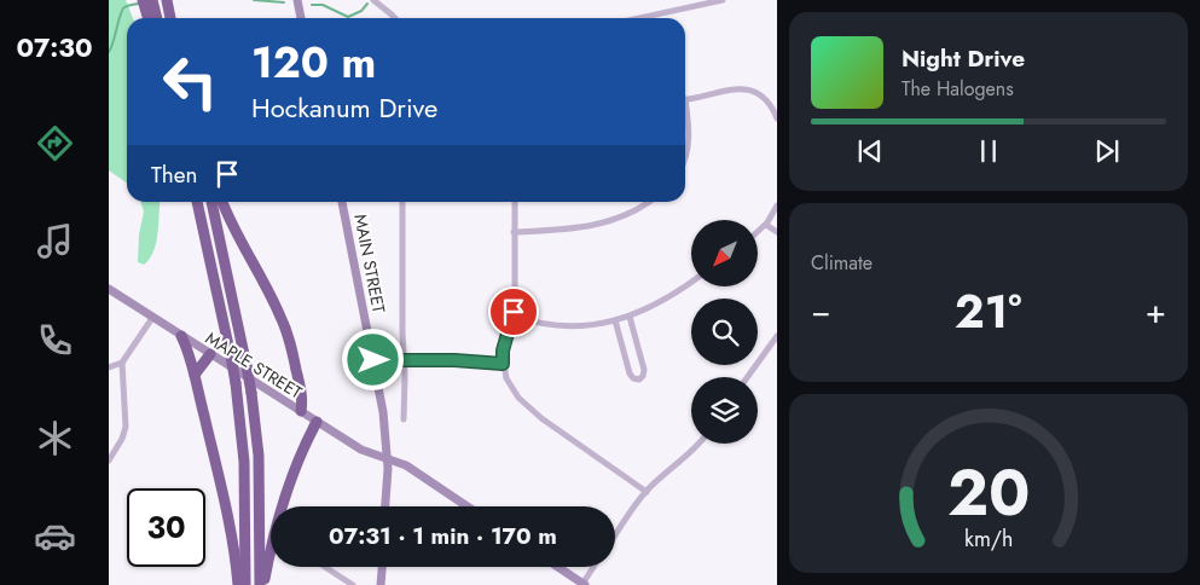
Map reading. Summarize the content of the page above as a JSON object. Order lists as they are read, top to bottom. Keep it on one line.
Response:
{"streets":{"street":["MAIN STREET","MAPLE STREET"]},"crossings":[["MAIN STREET","MAPLE STREET"]],"north":"bottom left","page":{"tabs":"07:30","turn":["120 m","Hockanum Drive"],"song":["Night Drive","The Halogens"],"then":"Then","tile":"Climate","heat":["−","21°","+"],"limit":"30","trip":"07:31 · 1 min · 170 m","gauge":["20","km/h"]}}
